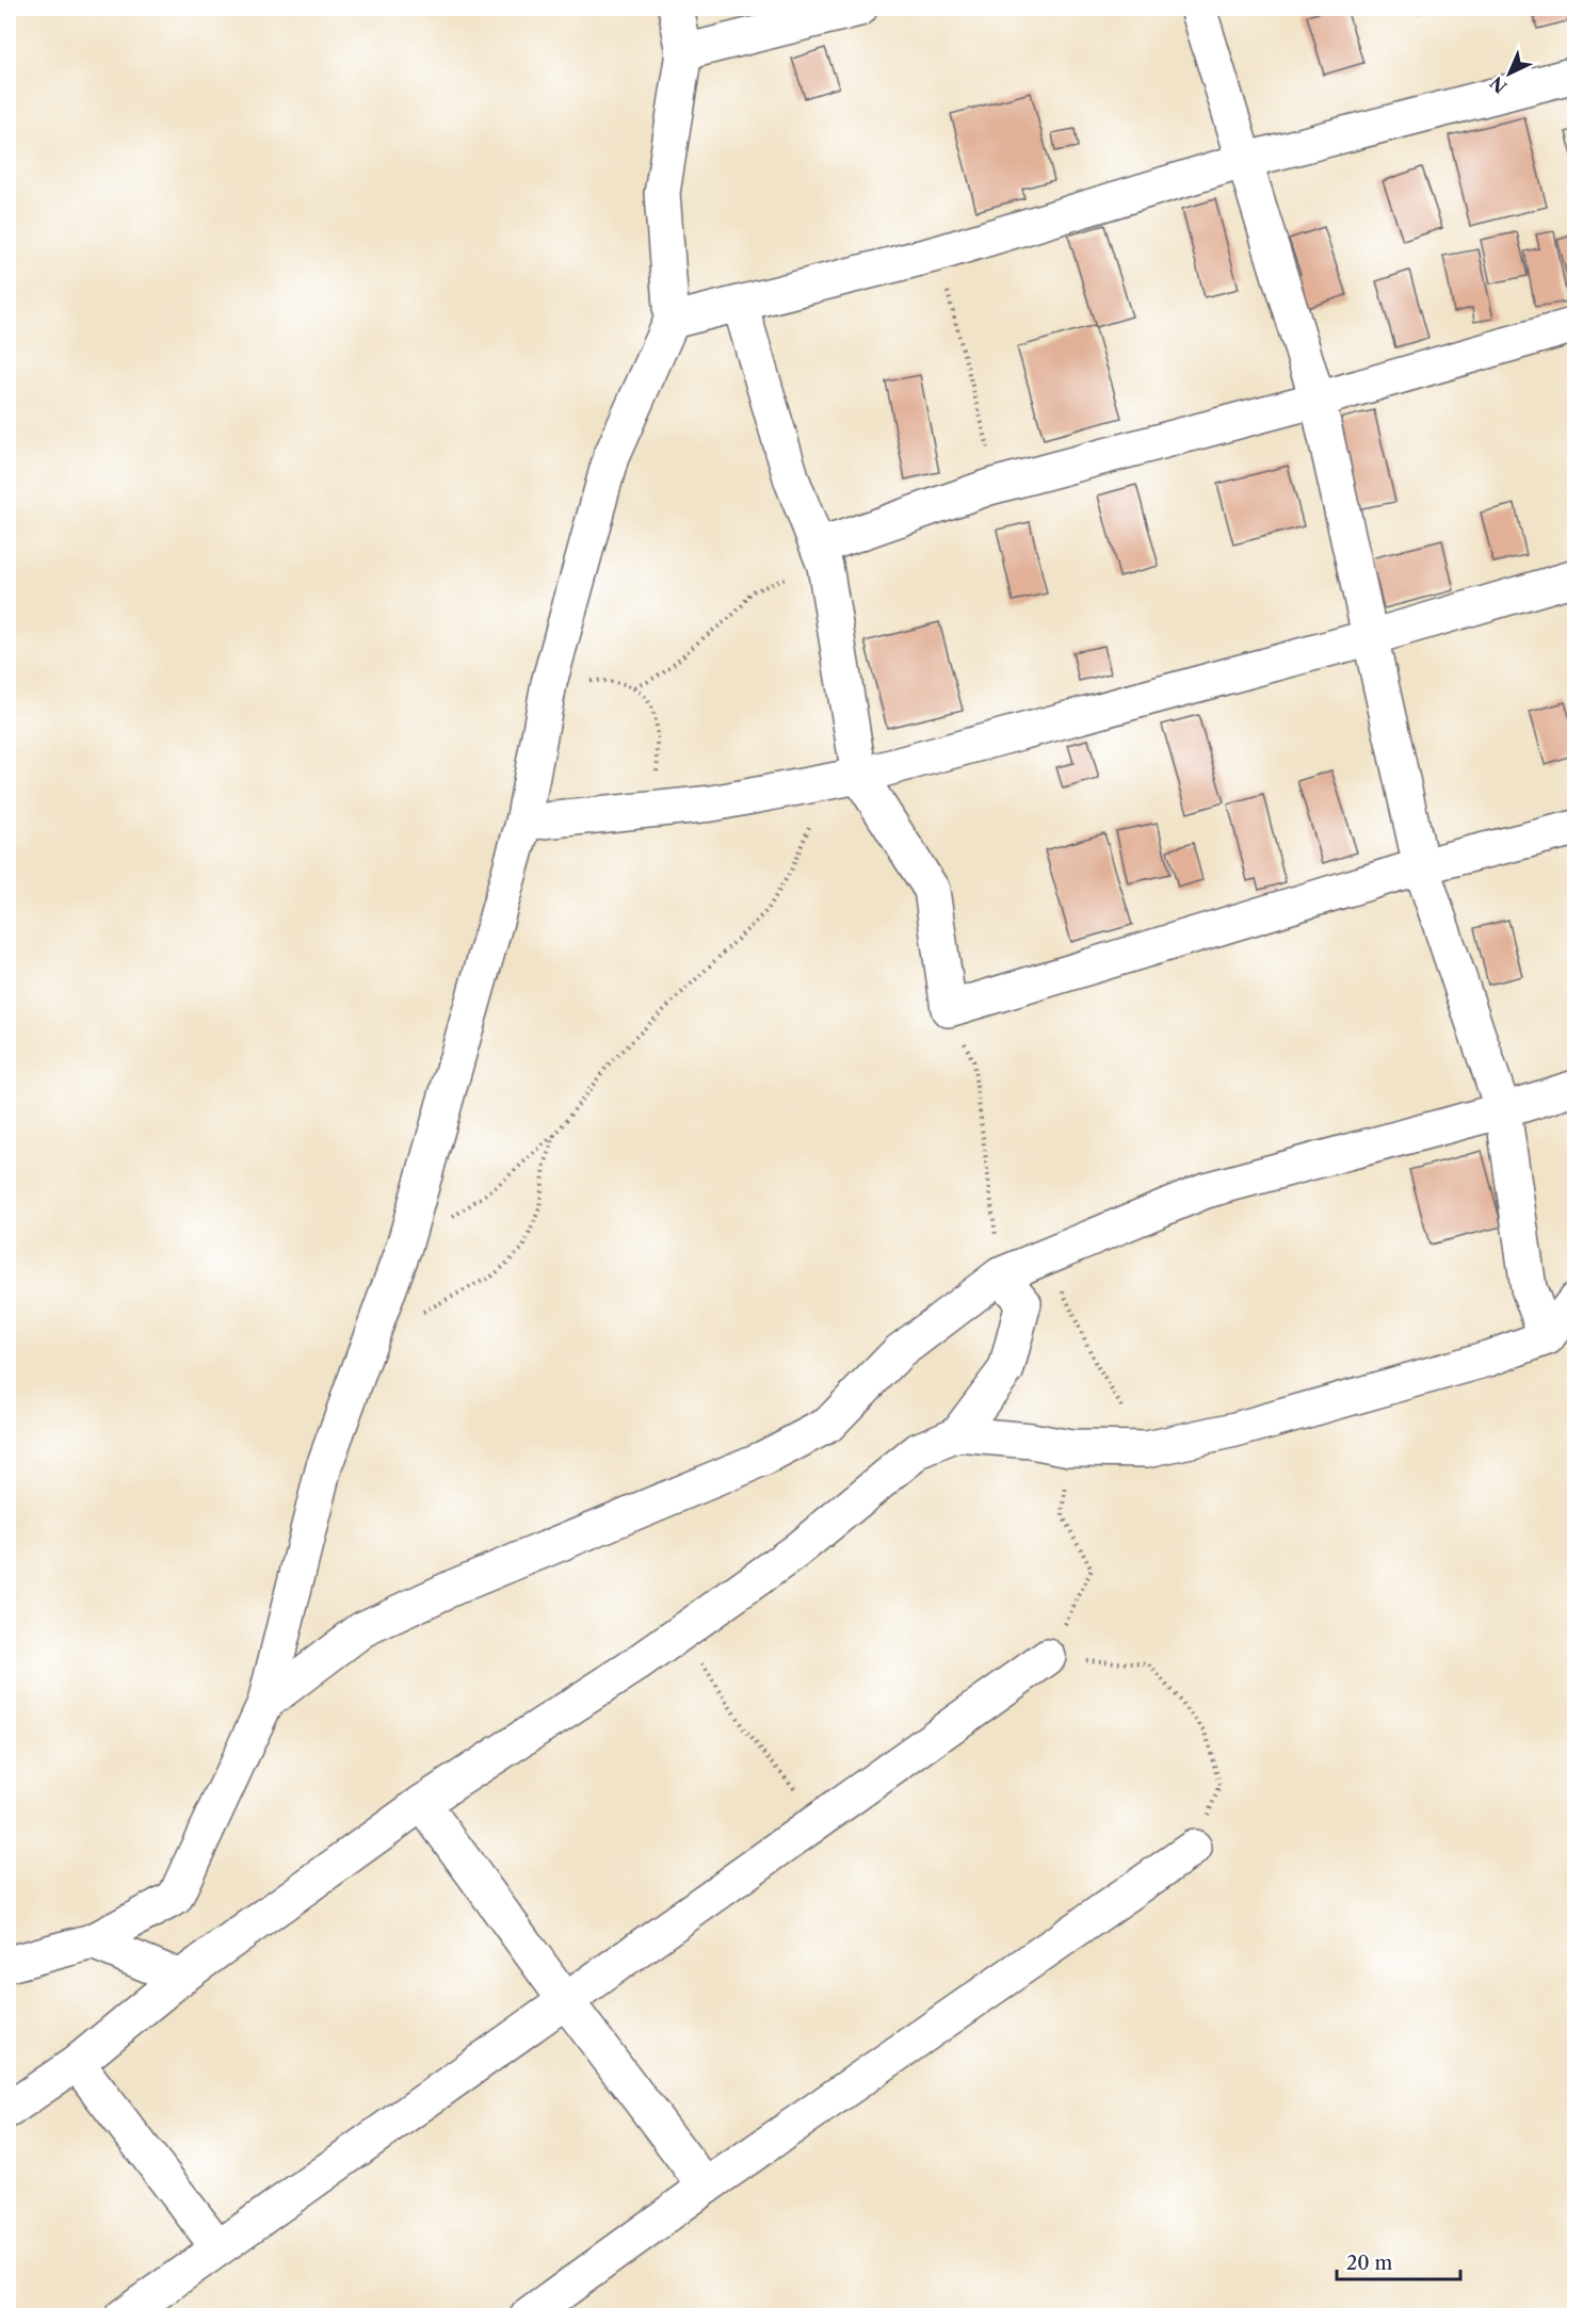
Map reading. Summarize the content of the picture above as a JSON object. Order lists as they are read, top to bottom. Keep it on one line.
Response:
{"scale_bar":"20 m","north":"bottom left"}
